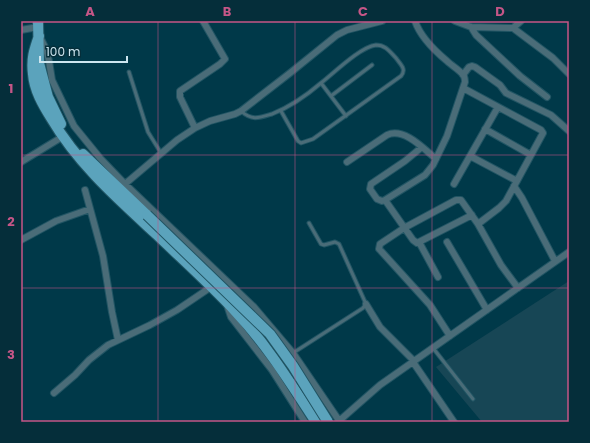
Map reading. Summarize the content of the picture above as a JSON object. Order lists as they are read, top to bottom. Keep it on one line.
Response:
{"scale_bar":"100 m","grid":{"columns":["A","B","C","D"],"rows":["1","2","3"]}}
